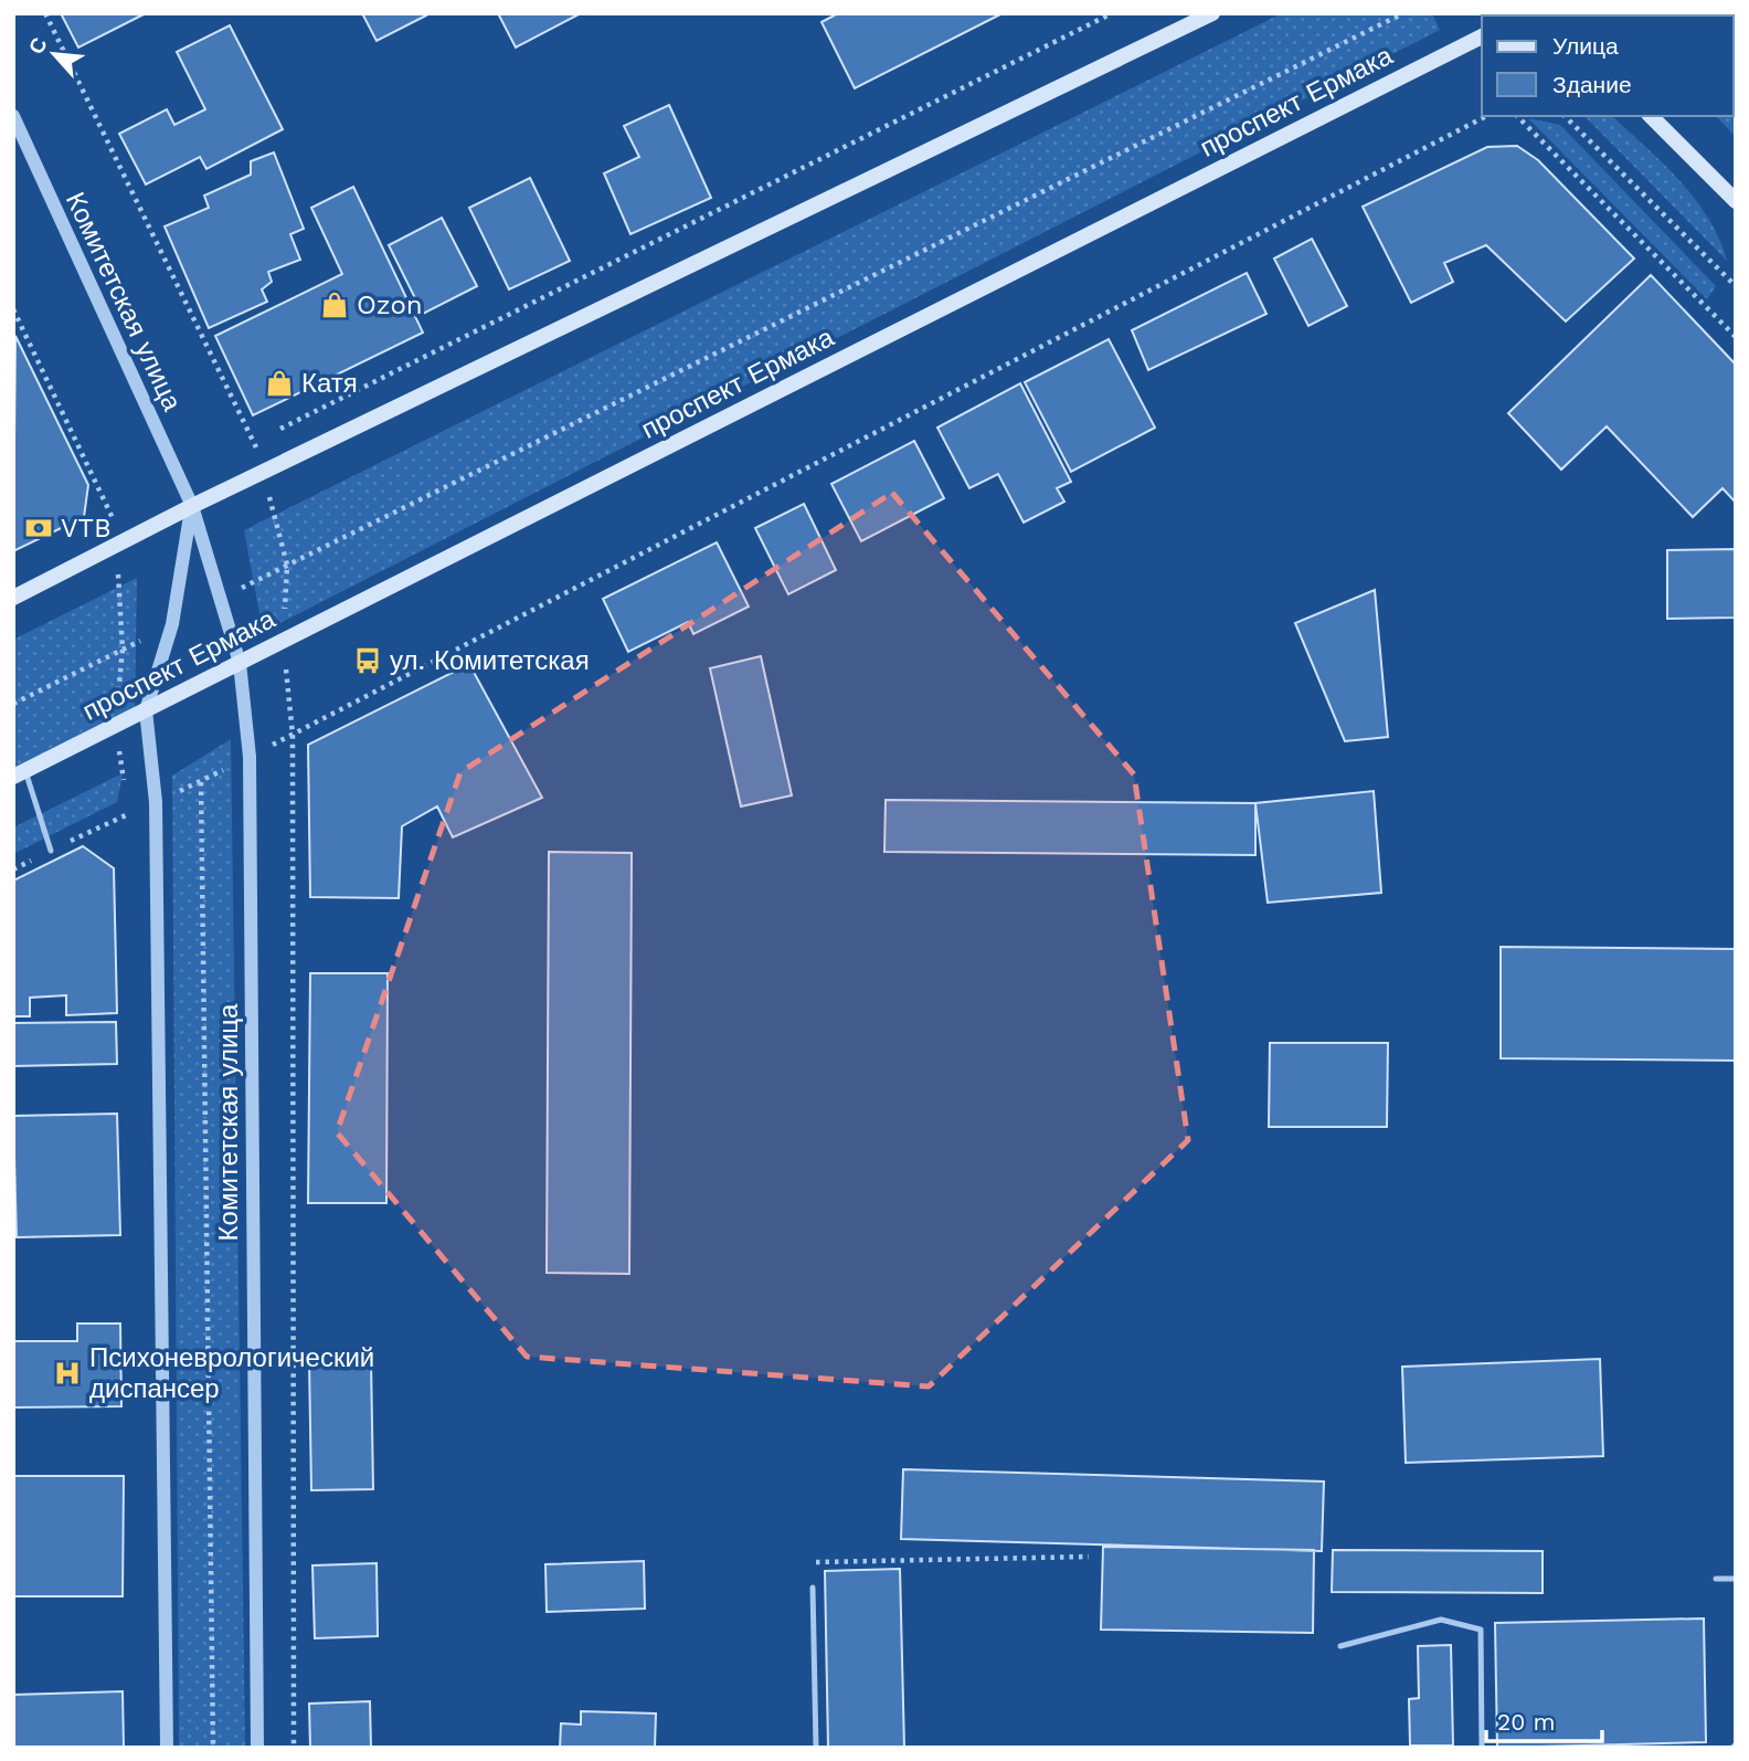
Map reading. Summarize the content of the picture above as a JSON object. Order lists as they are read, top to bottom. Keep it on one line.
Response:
{"streets":{"main road":["проспект Ермака"],"street":["Комитетская улица"]},"crossings":[["проспект Ермака","Комитетская улица"]],"places":{"shop":["Ozon","Катя"],"bank":["VTB"],"bus stop":["ул. Комитетская"],"hospital":["Психоневрологический диспансер"]},"legend":["Улица","Здание"],"scale_bar":"20 m","north":"top left"}
